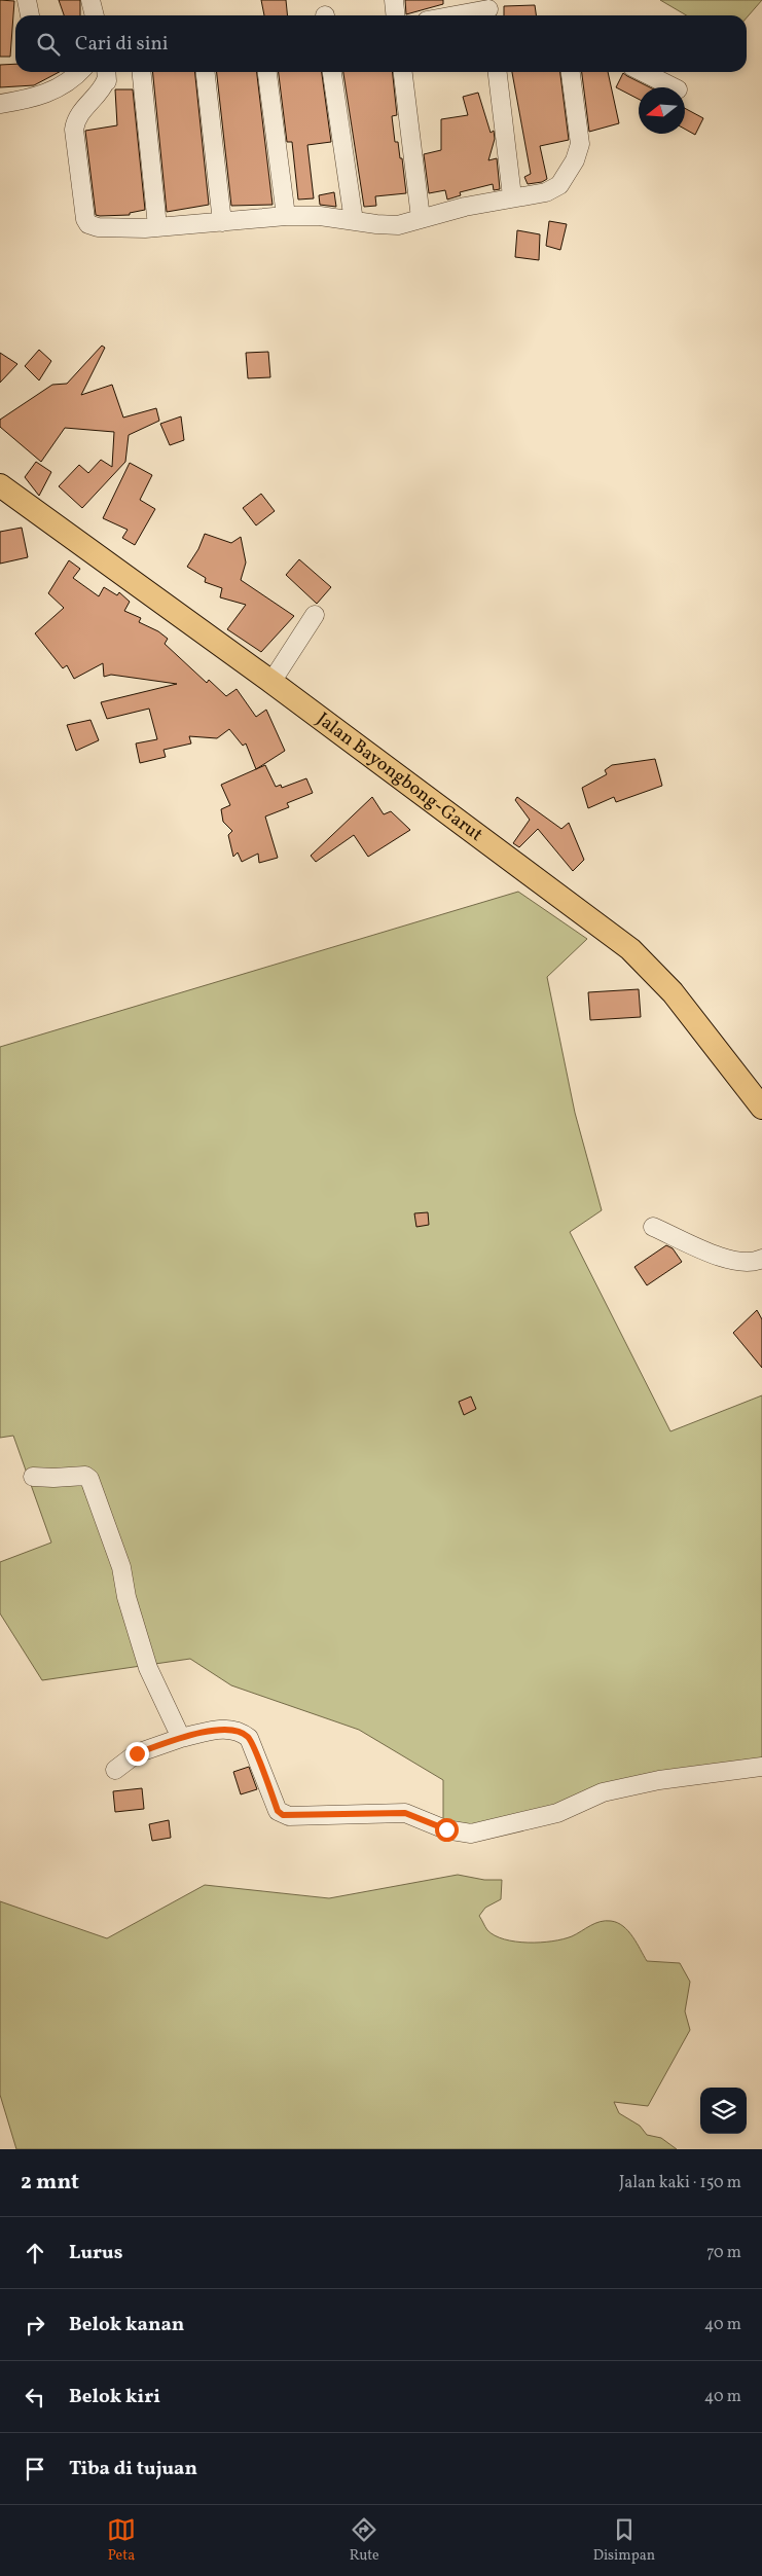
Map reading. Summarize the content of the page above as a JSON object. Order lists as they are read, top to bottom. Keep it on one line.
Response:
{"streets":{"main road":["Jalan Bayongbong-Garut"]},"north":"left","page":{"search":"Cari di sini","heading":["2 mnt","Jalan kaki · 150 m"],"list":[["Lurus","70 m"],["Belok kanan","40 m"],["Belok kiri","40 m"],"Tiba di tujuan"],"nav":["Peta","Rute","Disimpan"]}}
